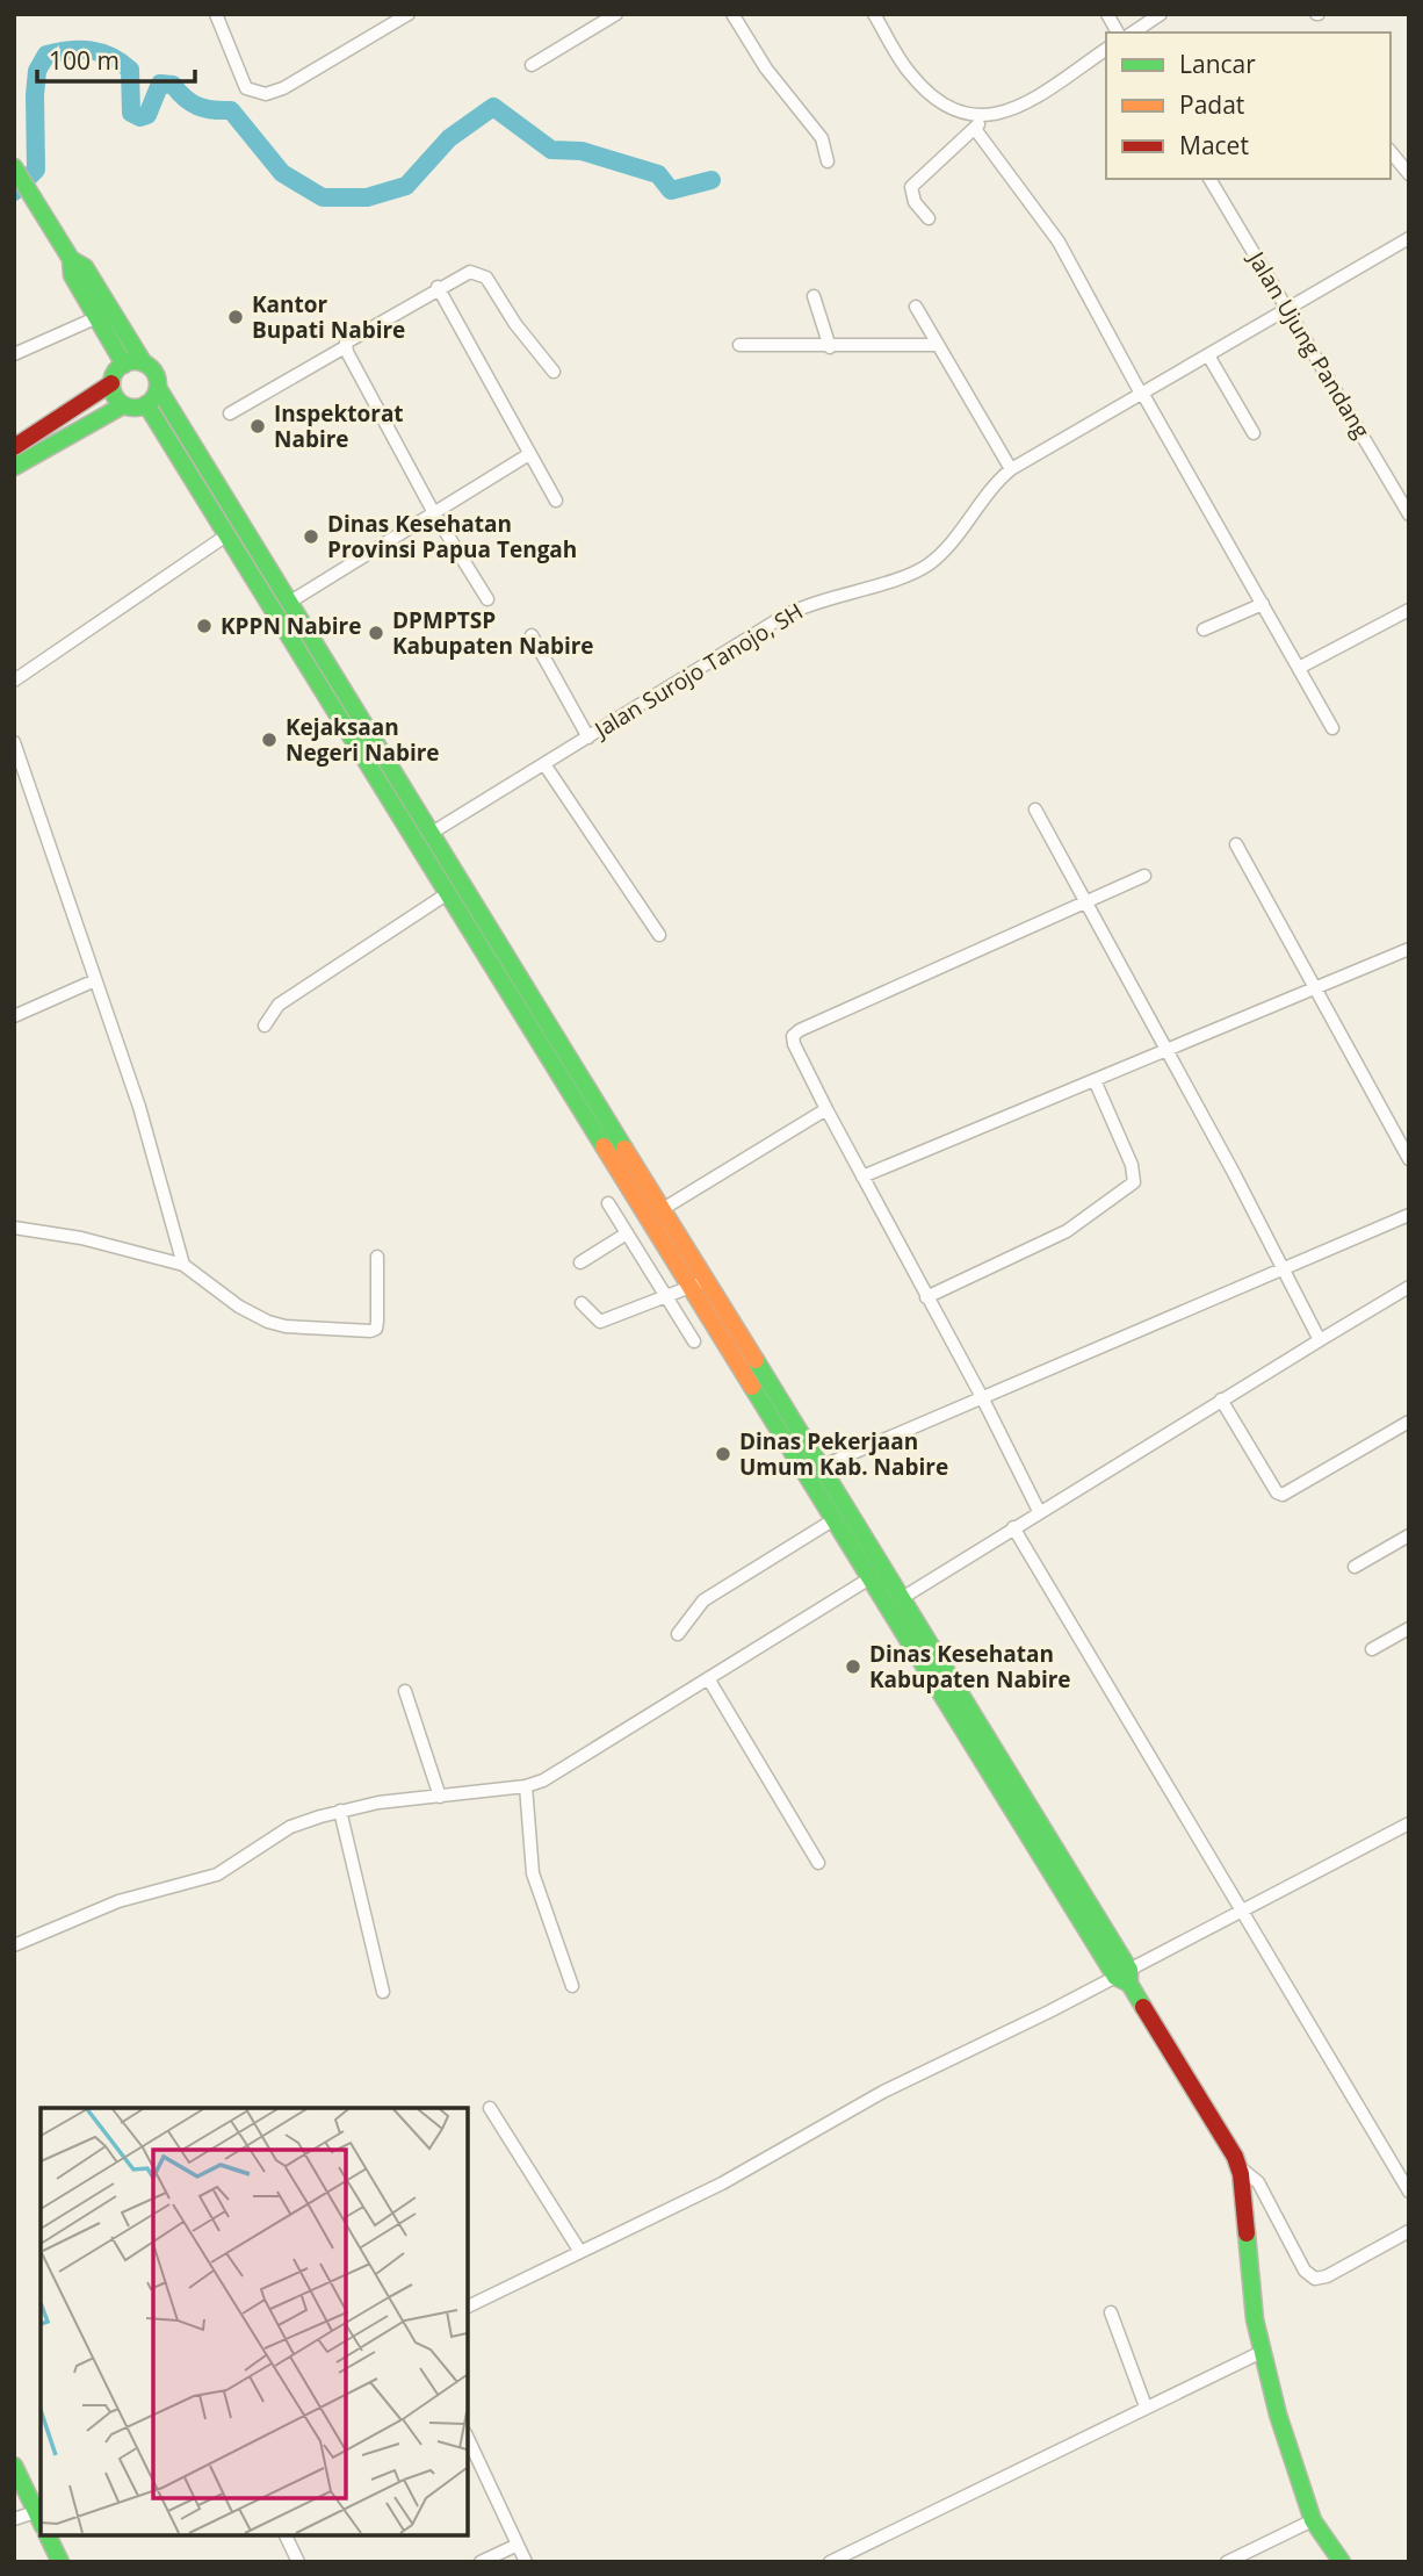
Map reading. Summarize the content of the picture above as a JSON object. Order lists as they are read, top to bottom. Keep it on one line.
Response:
{"streets":{"street":["Jalan Ujung Pandang","Jalan Surojo Tanojo, SH"]},"crossings":[["Jalan Ujung Pandang","Jalan Surojo Tanojo, SH"]],"places":["Kantor Bupati Nabire","Inspektorat Nabire","Dinas Kesehatan Provinsi Papua Tengah","KPPN Nabire","DPMPTSP Kabupaten Nabire","Kejaksaan Negeri Nabire","Dinas Pekerjaan Umum Kab. Nabire","Dinas Kesehatan Kabupaten Nabire"],"legend":["Lancar","Padat","Macet"],"scale_bar":"100 m"}
